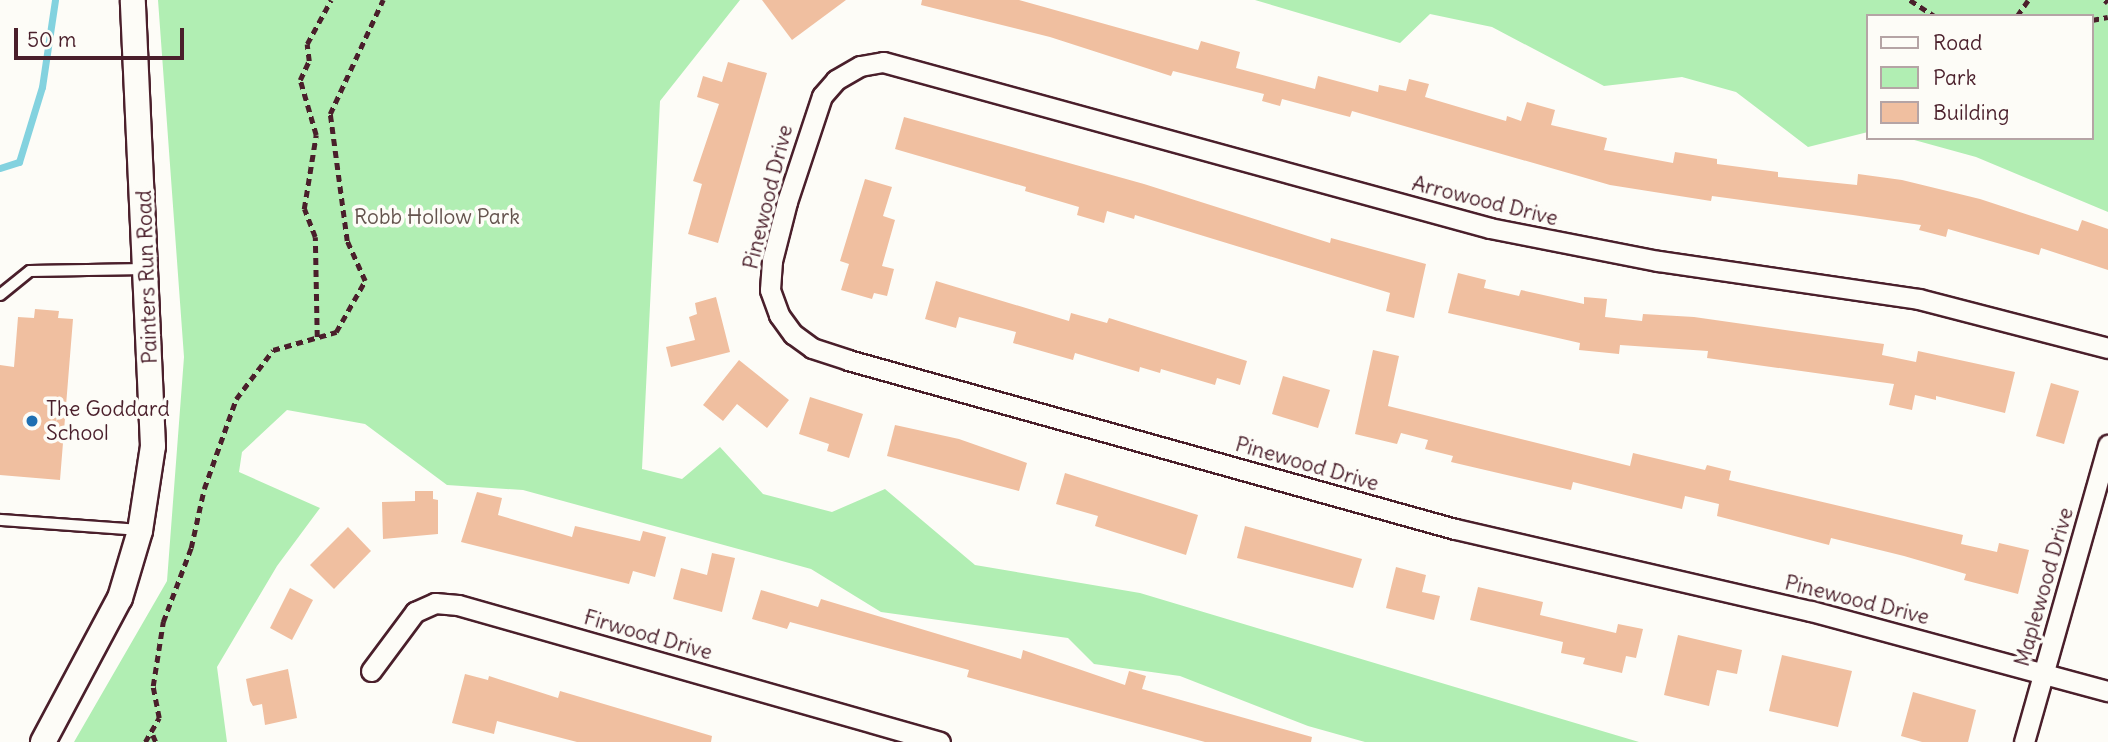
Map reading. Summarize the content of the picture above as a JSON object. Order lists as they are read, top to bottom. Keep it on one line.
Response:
{"streets":{"street":["Pinewood Drive","Arrowood Drive","Painters Run Road","Maplewood Drive","Firwood Drive"]},"crossings":[["Pinewood Drive","Arrowood Drive"],["Pinewood Drive","Maplewood Drive"]],"parks":["Robb Hollow Park"],"places":["The Goddard School"],"legend":["Road","Park","Building"],"scale_bar":"50 m"}
